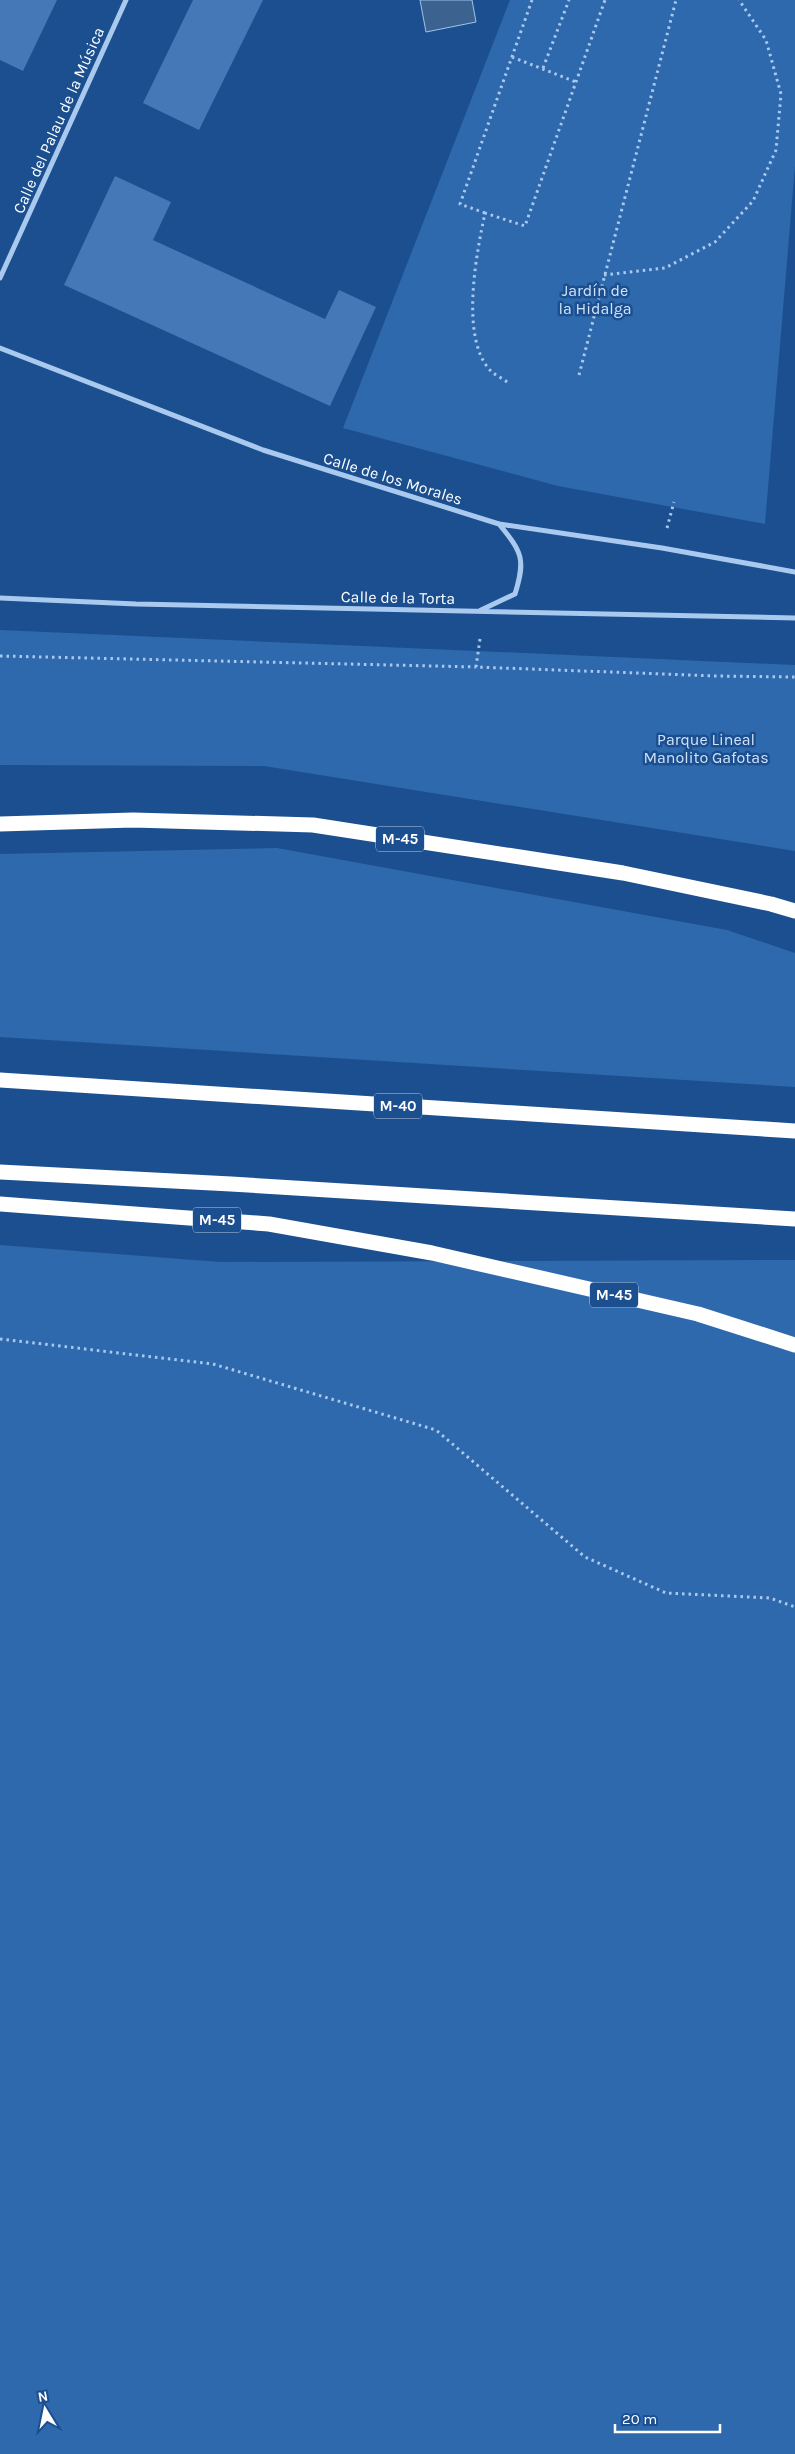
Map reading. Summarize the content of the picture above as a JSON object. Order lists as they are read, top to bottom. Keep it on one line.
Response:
{"streets":{"highway":["M-45","M-40"],"street":["Calle del Palau de la Música","Calle de los Morales","Calle de la Torta"]},"parks":["Jardín de la Hidalga","Parque Lineal Manolito Gafotas"],"scale_bar":"20 m","north":"top"}
